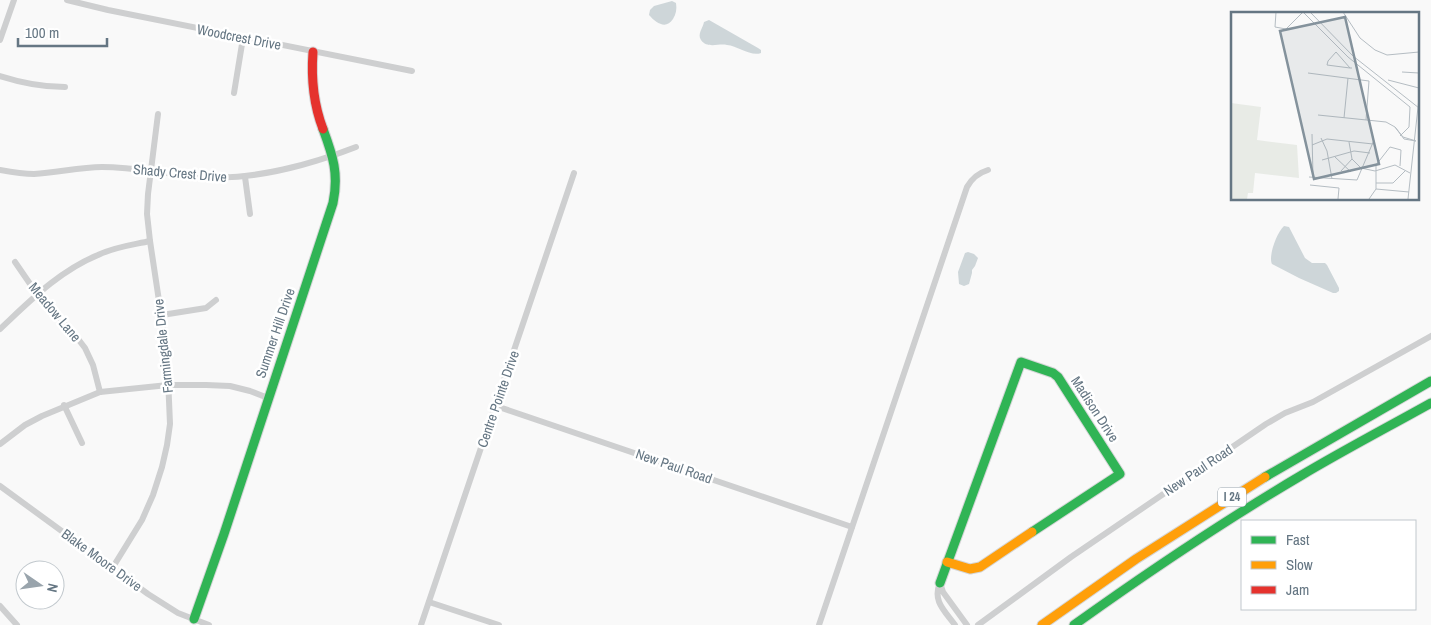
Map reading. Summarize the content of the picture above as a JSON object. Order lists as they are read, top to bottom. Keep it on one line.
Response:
{"streets":{"main road":["Summer Hill Drive","Madison Drive","I 24"],"street":["Woodcrest Drive","Shady Crest Drive","Meadow Lane","Farmingdale Drive","Centre Pointe Drive","New Paul Road","Blake Moore Drive"]},"crossings":[["Woodcrest Drive","Summer Hill Drive"],["Shady Crest Drive","Summer Hill Drive"],["Shady Crest Drive","Farmingdale Drive"],["Summer Hill Drive","Blake Moore Drive"],["Farmingdale Drive","Blake Moore Drive"],["Centre Pointe Drive","New Paul Road"]],"legend":["Fast","Slow","Jam"],"scale_bar":"100 m","north":"right"}
